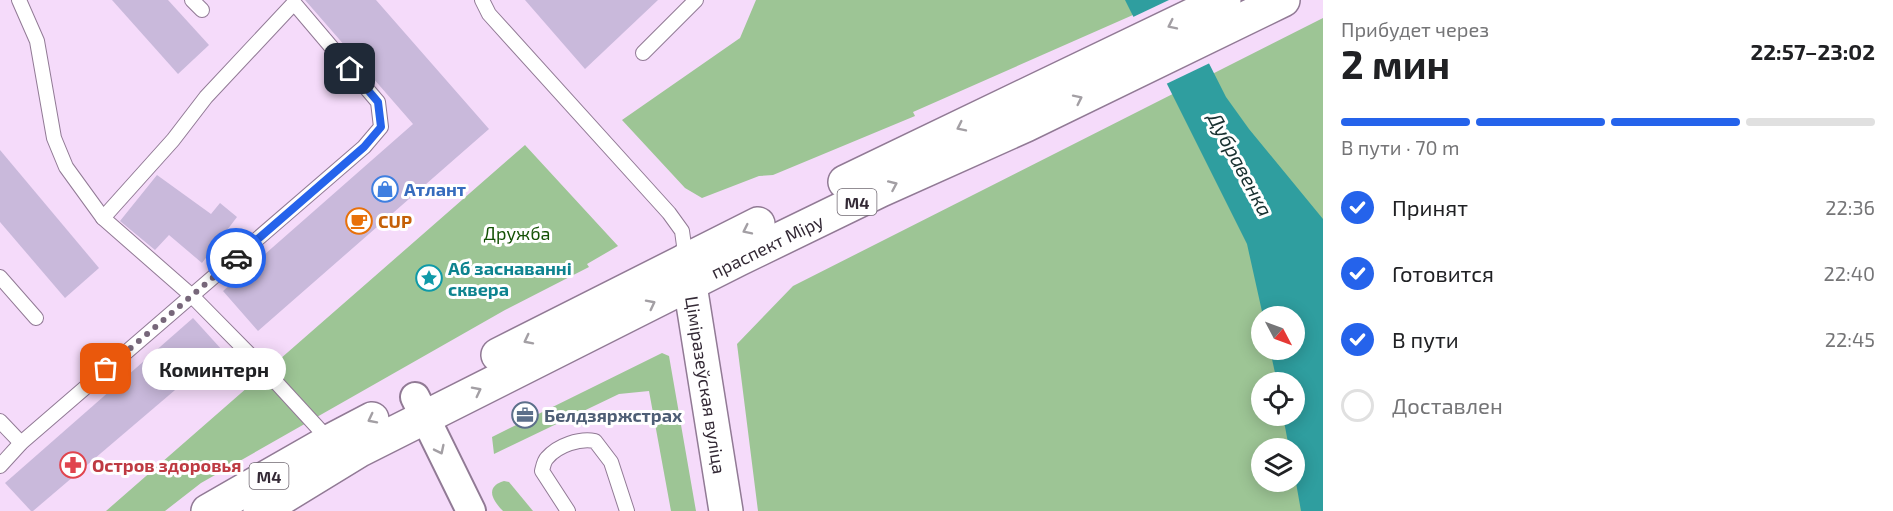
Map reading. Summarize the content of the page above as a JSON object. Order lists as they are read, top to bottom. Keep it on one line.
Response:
{"streets":{"main road":["М4","праспект Міру","Ціміразеўская вуліца"]},"crossings":[["праспект Міру","Ціміразеўская вуліца"]],"water":["Дубравенка"],"parks":["Дружба"],"places":{"shop":["Атлант"],"cafe":["CUP"],"place":["Аб заснаванні сквера"],"other":["Коминтерн"],"office":["Белдзяржстрах"],"pharmacy":["Остров здоровья"]},"north":"bottom right","page":{"heading":["2 мин","Прибудет через","22:57–23:02"],"bar":"В пути · 70 m","list":[["Принят","22:36"],["Готовится","22:40"],["В пути","22:45"],"Доставлен"],"bubble":"Коминтерн"}}
